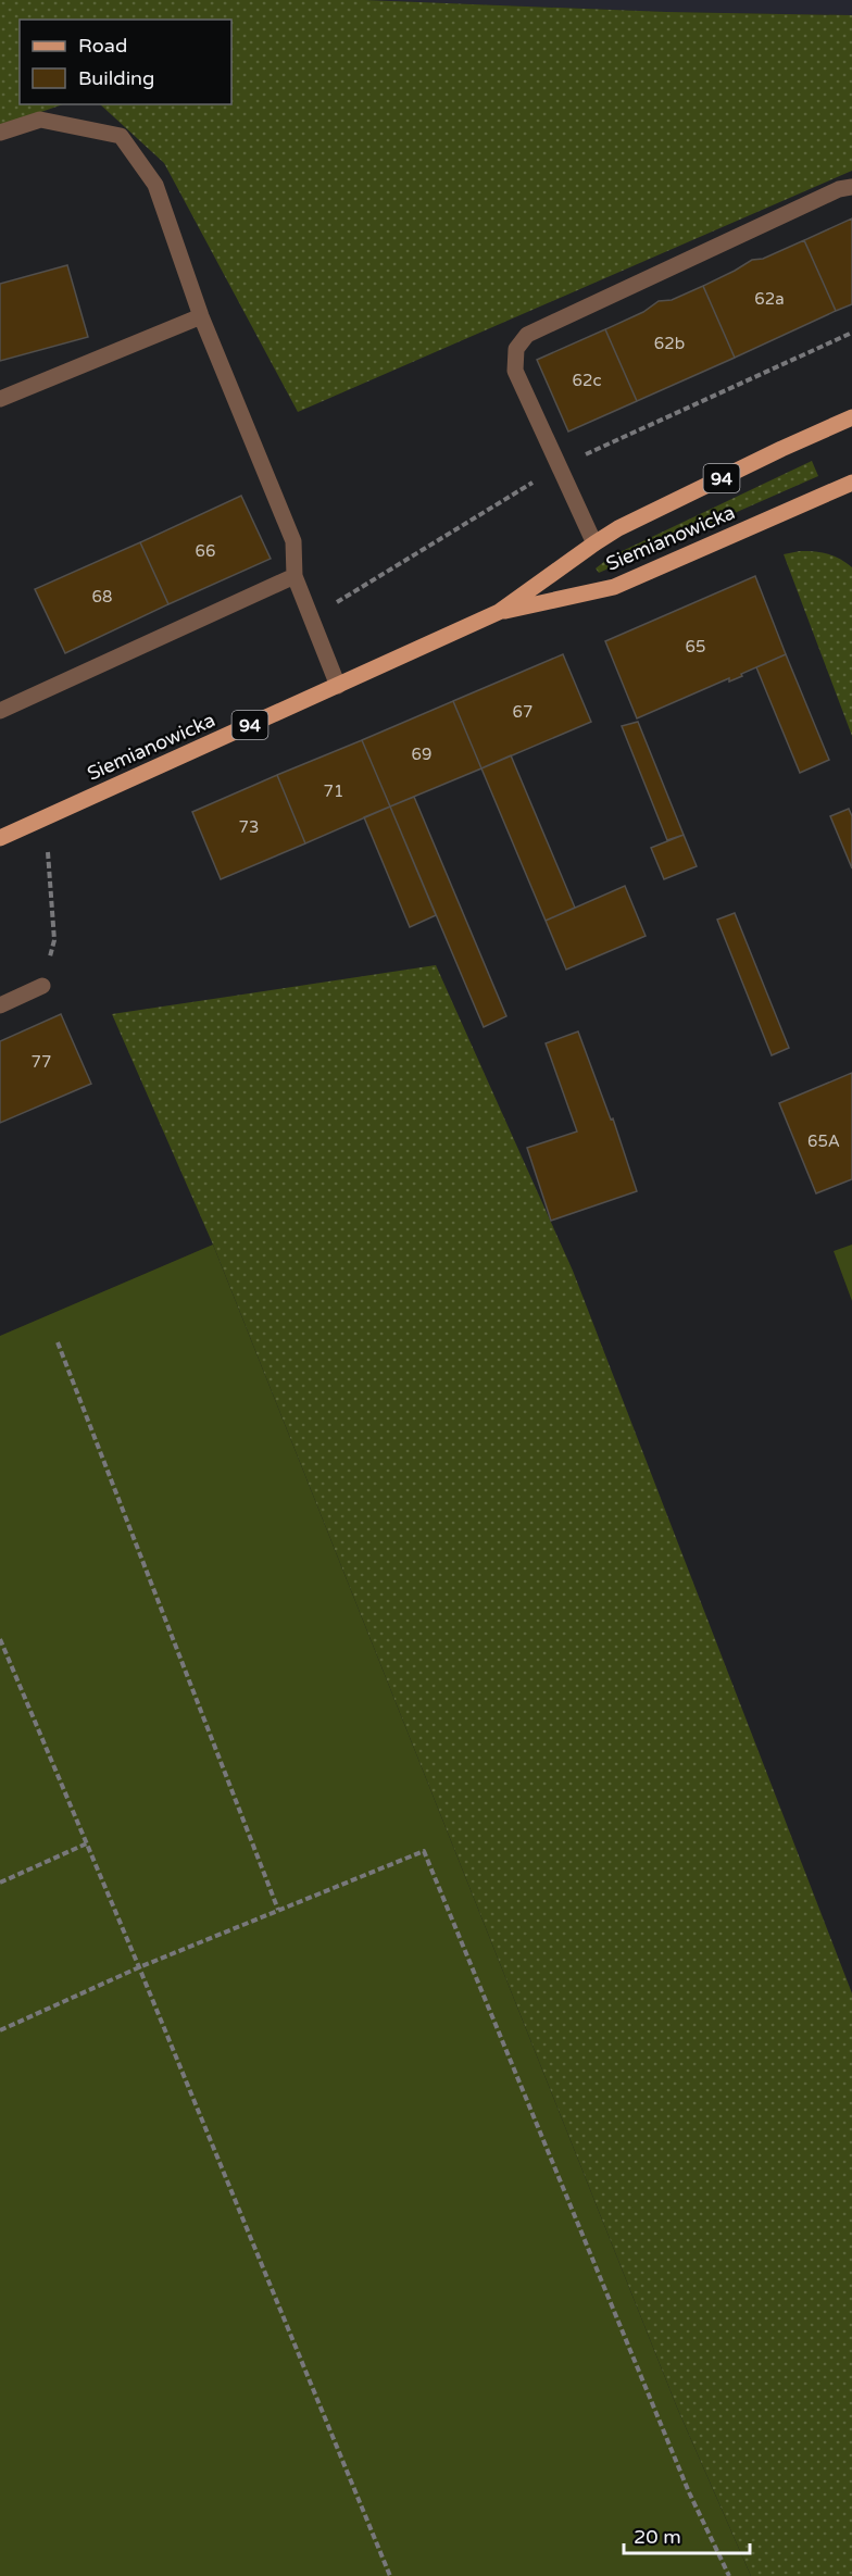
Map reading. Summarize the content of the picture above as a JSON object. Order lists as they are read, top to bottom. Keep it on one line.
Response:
{"streets":{"main road":["94","Siemianowicka"]},"house_numbers":["62a","62b","62c","66","68","65","67","69","71","73","77","65A"],"legend":["Road","Building"],"scale_bar":"20 m"}
